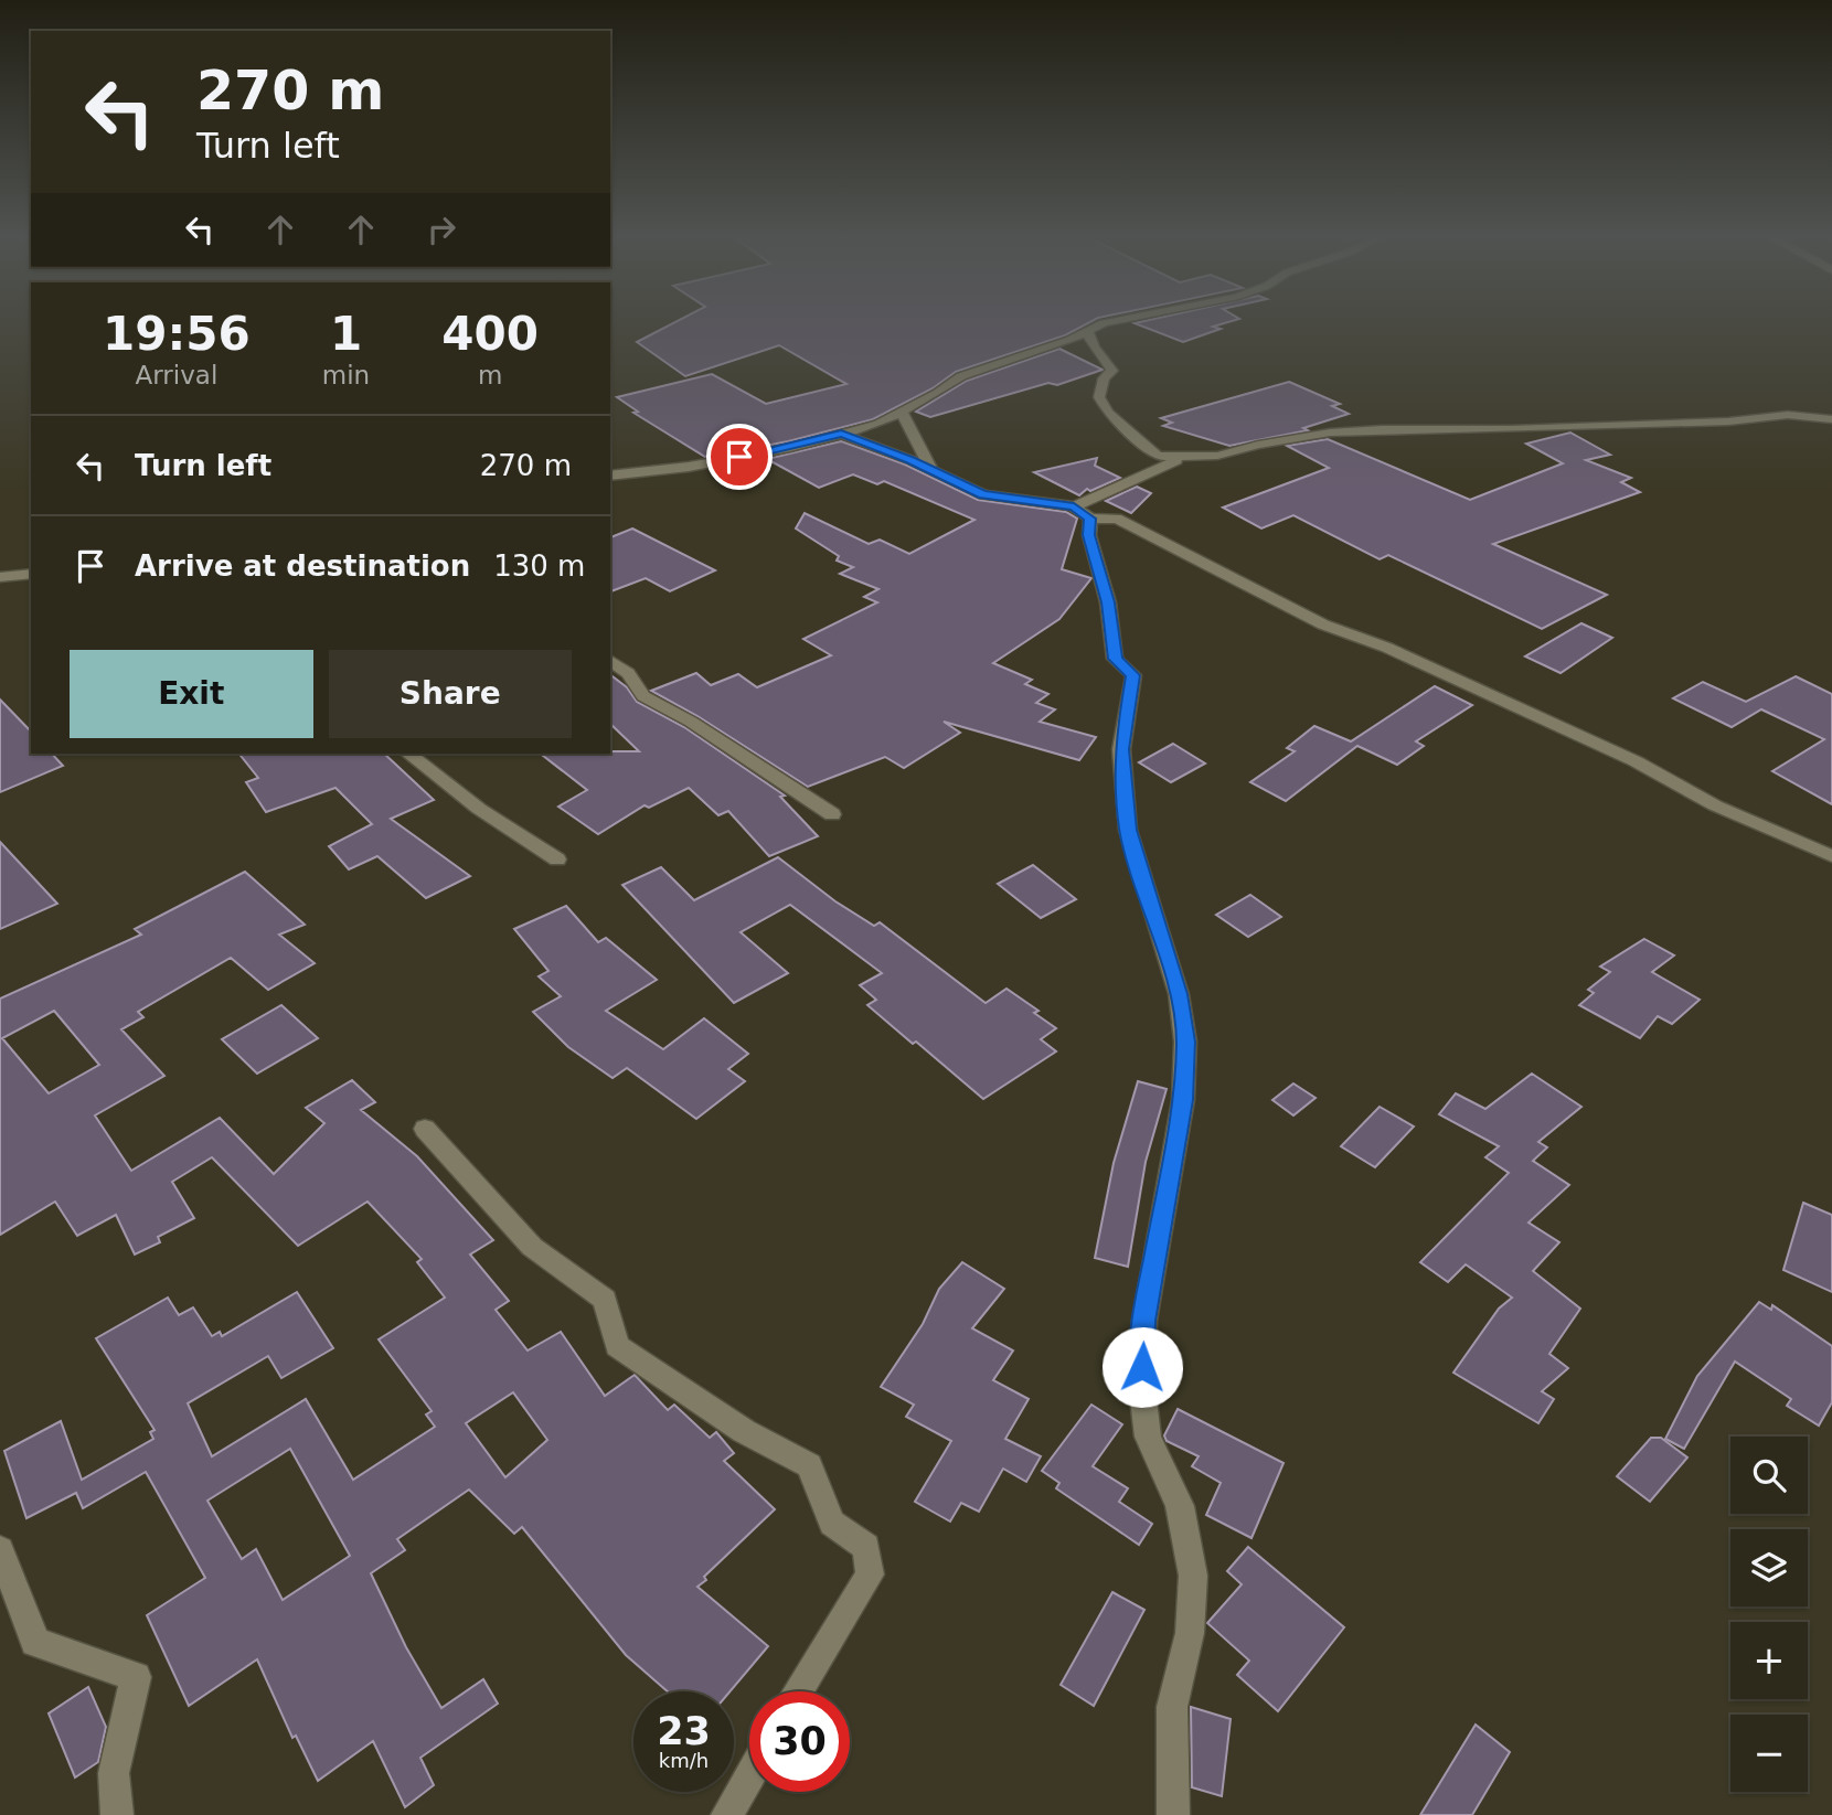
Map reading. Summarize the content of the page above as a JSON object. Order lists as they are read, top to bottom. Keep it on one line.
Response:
{"page":{"turn":["270 m","Turn left"],"eta":["19:56","Arrival","1","min","400","m"],"list":[{"name":"Turn left","value":"270 m"},{"name":"Arrive at destination","value":"130 m"}],"buttons":["Exit","Share"],"map_buttons":["+","−"],"speed":"23 km/h","limit":"30"}}
